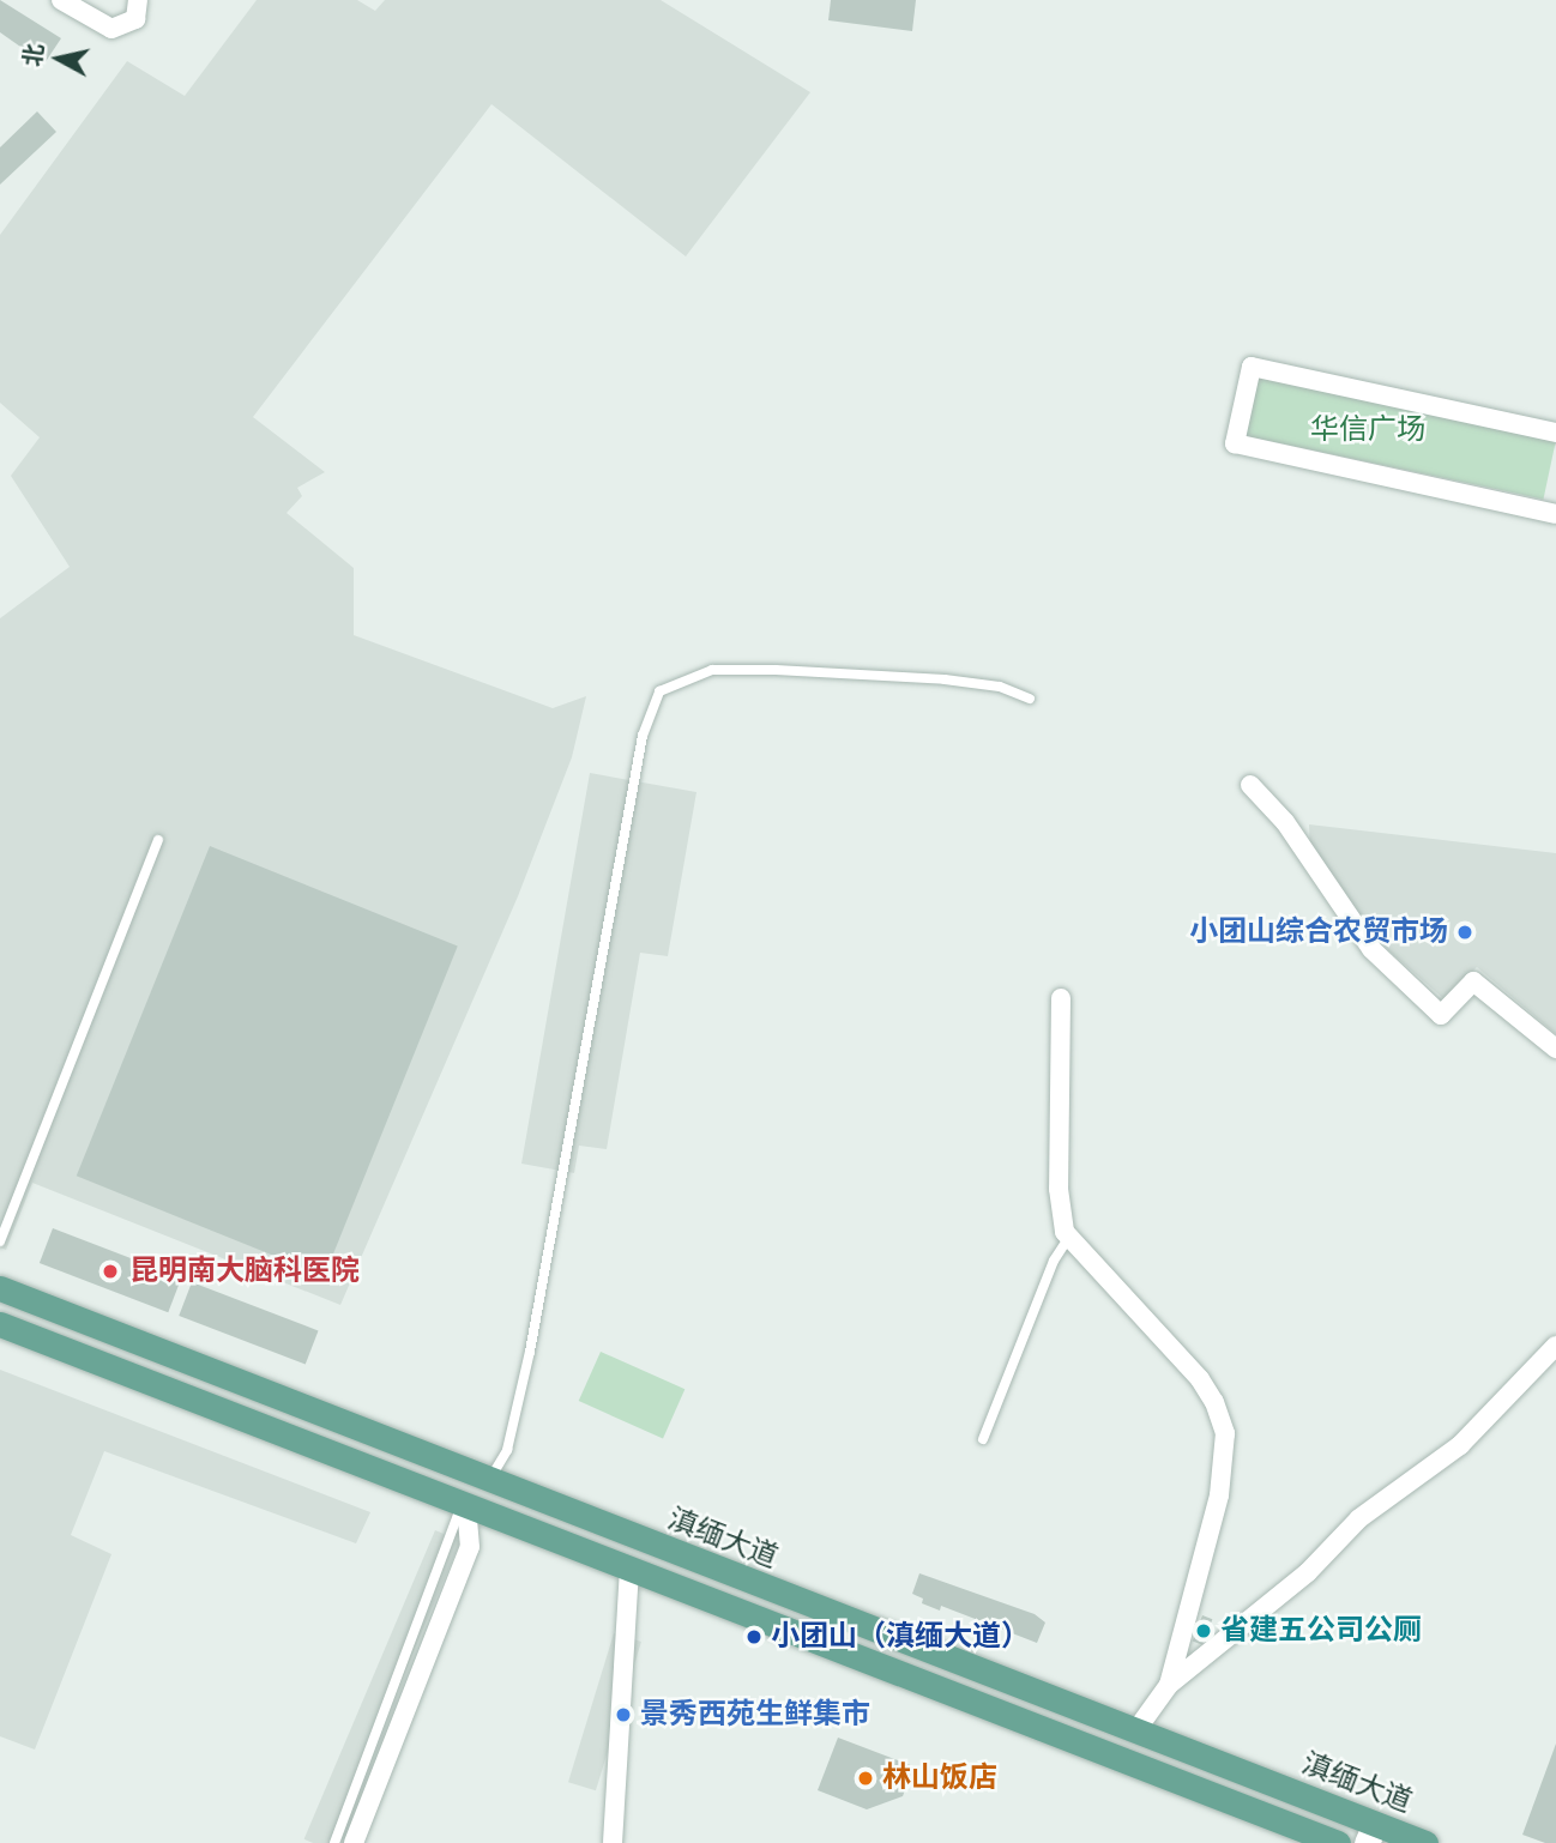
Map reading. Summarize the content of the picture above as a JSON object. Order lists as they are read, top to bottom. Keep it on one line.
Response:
{"streets":{"main road":["滇缅大道"]},"parks":["华信广场"],"places":["小团山综合农贸市场","昆明南大脑科医院","省建五公司公厕","小团山（滇缅大道）","景秀西苑生鲜集市","林山饭店"],"north":"left"}
